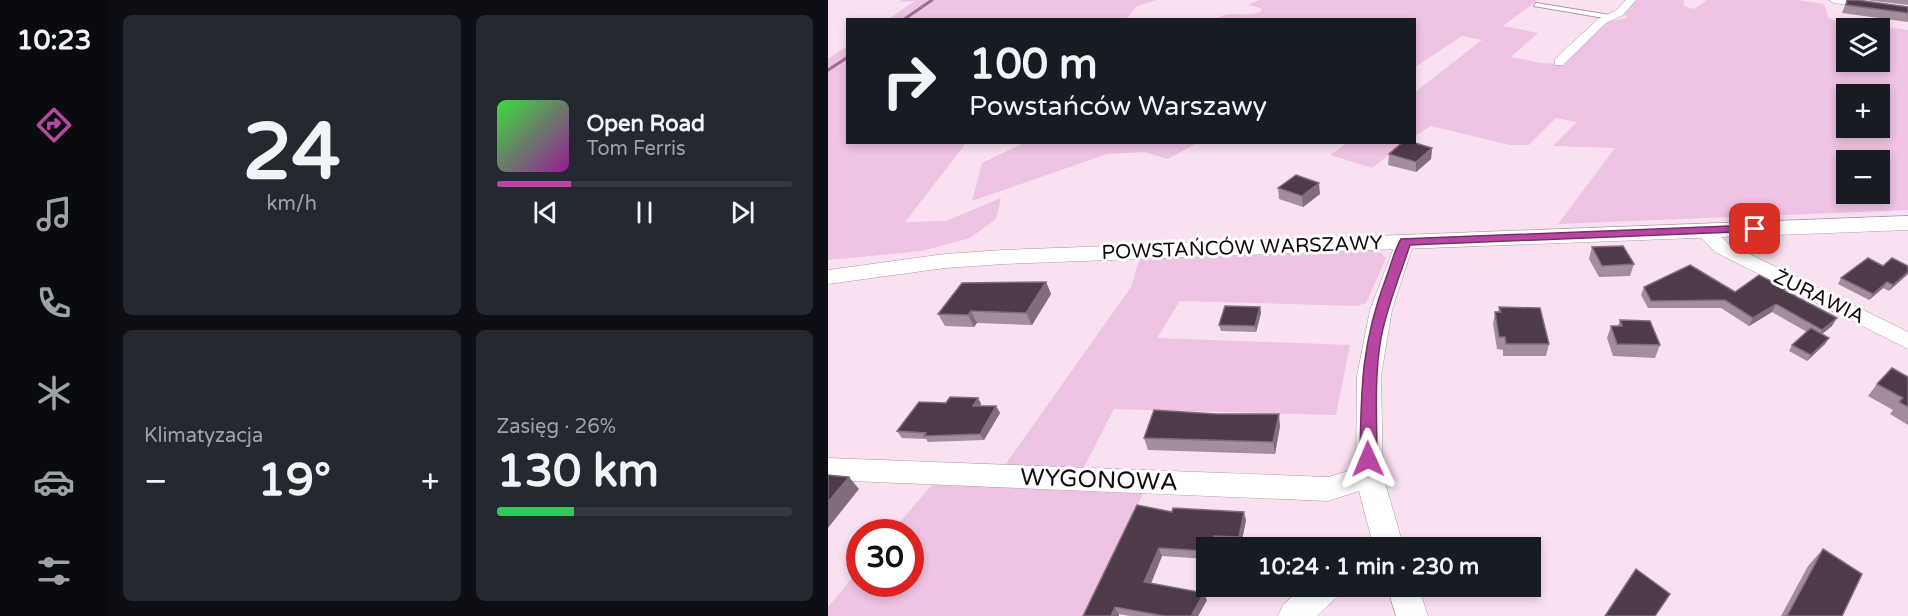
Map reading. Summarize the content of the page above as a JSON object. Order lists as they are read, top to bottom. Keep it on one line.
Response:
{"streets":{"street":["POWSTAŃCÓW WARSZAWY","ŻURAWIA","WYGONOWA"]},"crossings":[["POWSTAŃCÓW WARSZAWY","ŻURAWIA"]],"page":{"tabs":"10:23","tile":[["24","km/h"],"Klimatyzacja",["Zasięg · 26%","130 km"]],"map_buttons":["+","−"],"turn":["100 m","Powstańców Warszawy"],"song":["Open Road","Tom Ferris"],"heat":["−","19°","+"],"limit":"30","trip":"10:24 · 1 min · 230 m"}}
